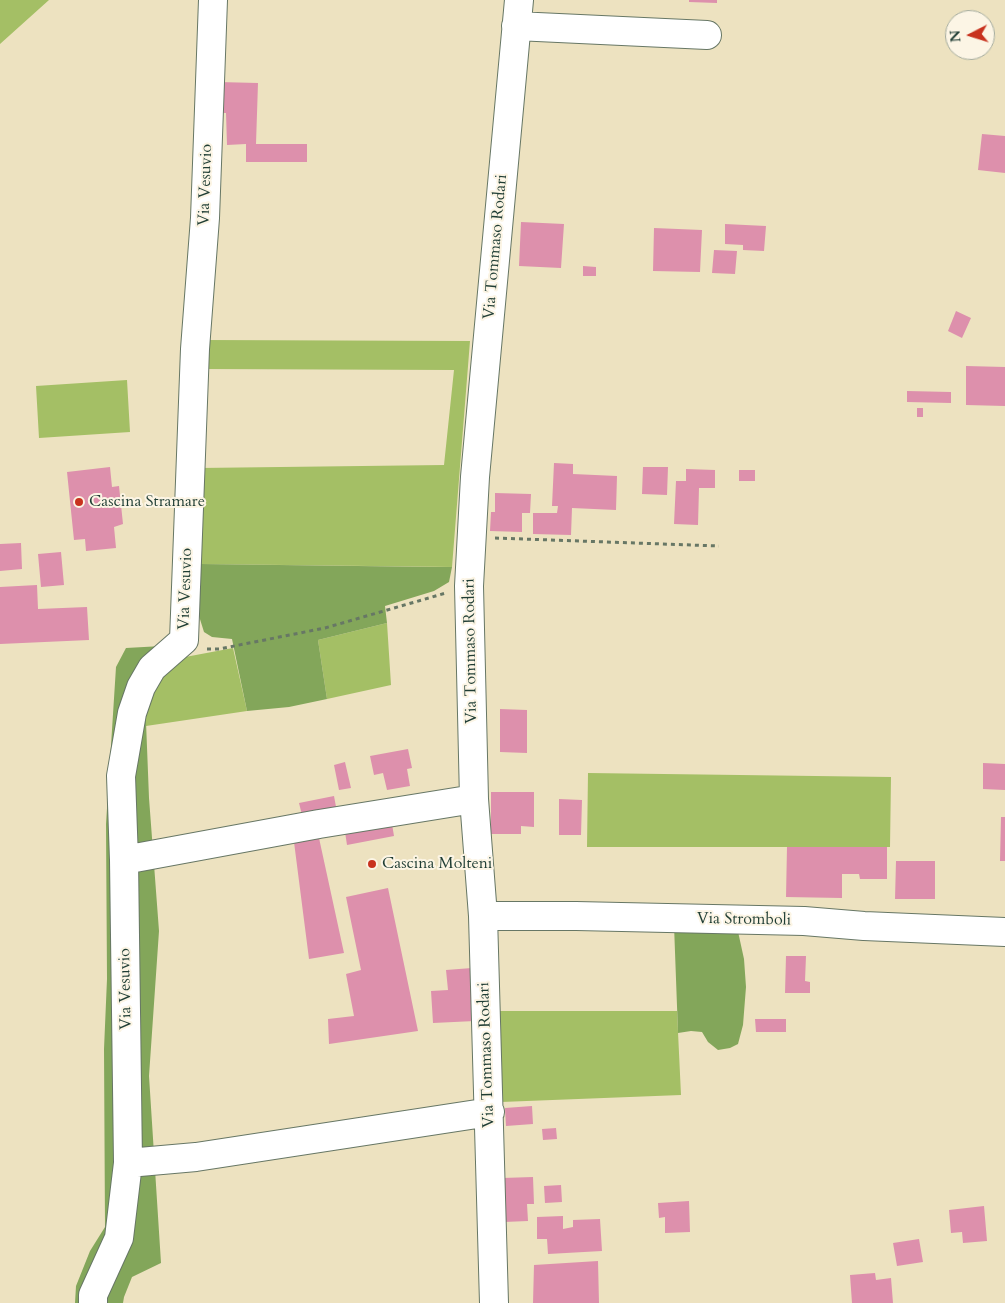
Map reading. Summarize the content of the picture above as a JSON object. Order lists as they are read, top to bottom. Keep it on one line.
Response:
{"streets":{"street":["Via Vesuvio","Via Tommaso Rodari","Via Stromboli"]},"crossings":[["Via Tommaso Rodari","Via Stromboli"]],"places":["Cascina Stramare","Cascina Molteni"],"north":"left"}
